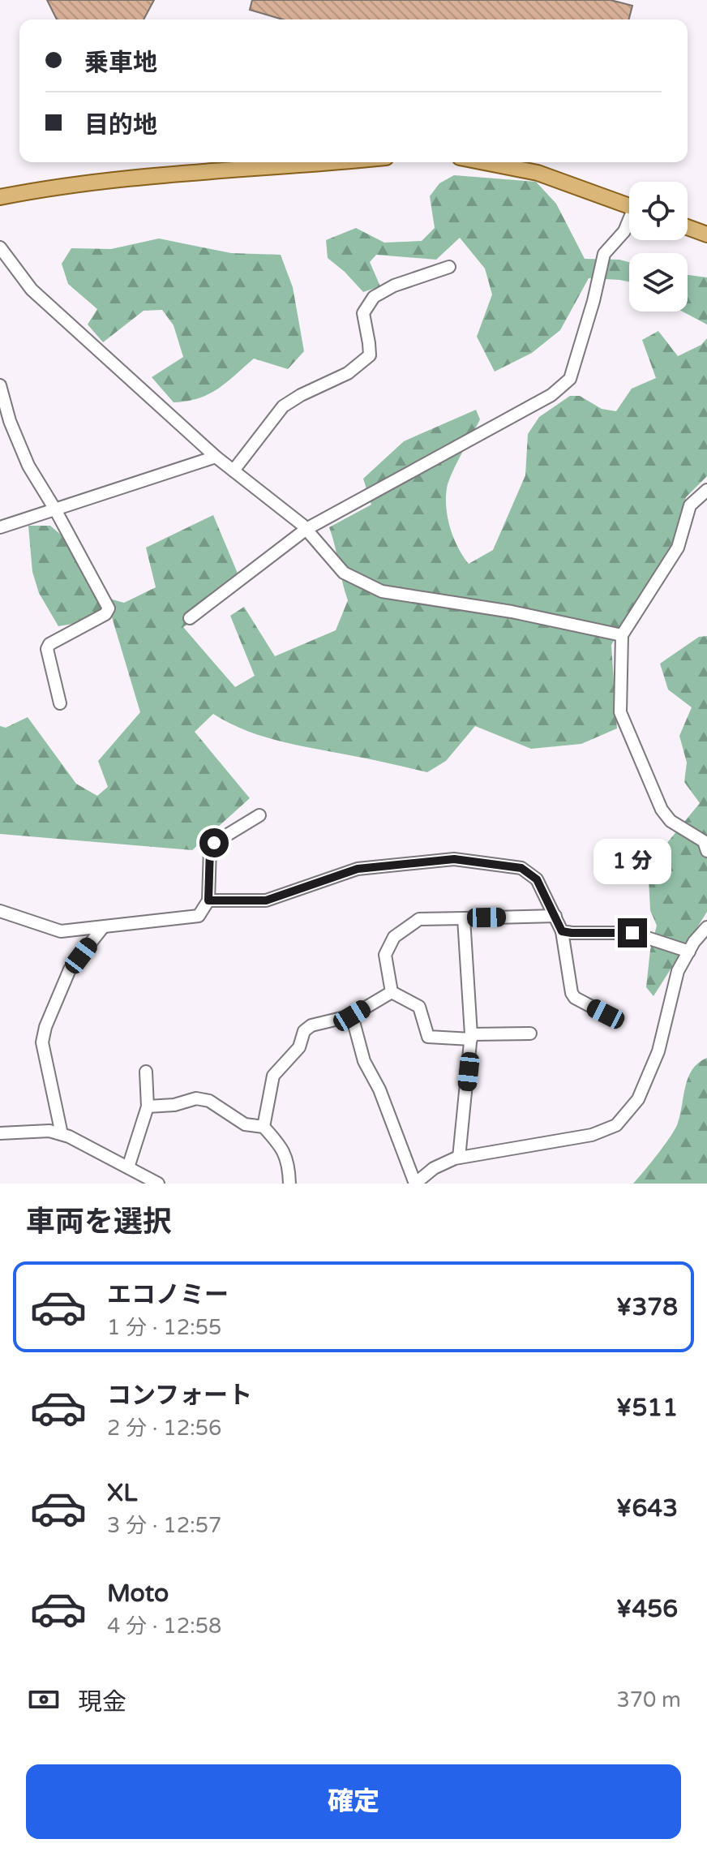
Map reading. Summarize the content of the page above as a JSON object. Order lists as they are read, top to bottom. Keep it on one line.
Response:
{"page":{"banner":["乗車地","目的地"],"bubble":"1 分","heading":"車両を選択","list":[{"name":"エコノミー","note":"1 分 · 12:55","value":"¥378"},{"name":"コンフォート","note":"2 分 · 12:56","value":"¥511"},{"name":"XL","note":"3 分 · 12:57","value":"¥643"},{"name":"Moto","note":"4 分 · 12:58","value":"¥456"}],"pay":["現金","370 m"],"buttons":"確定"}}
